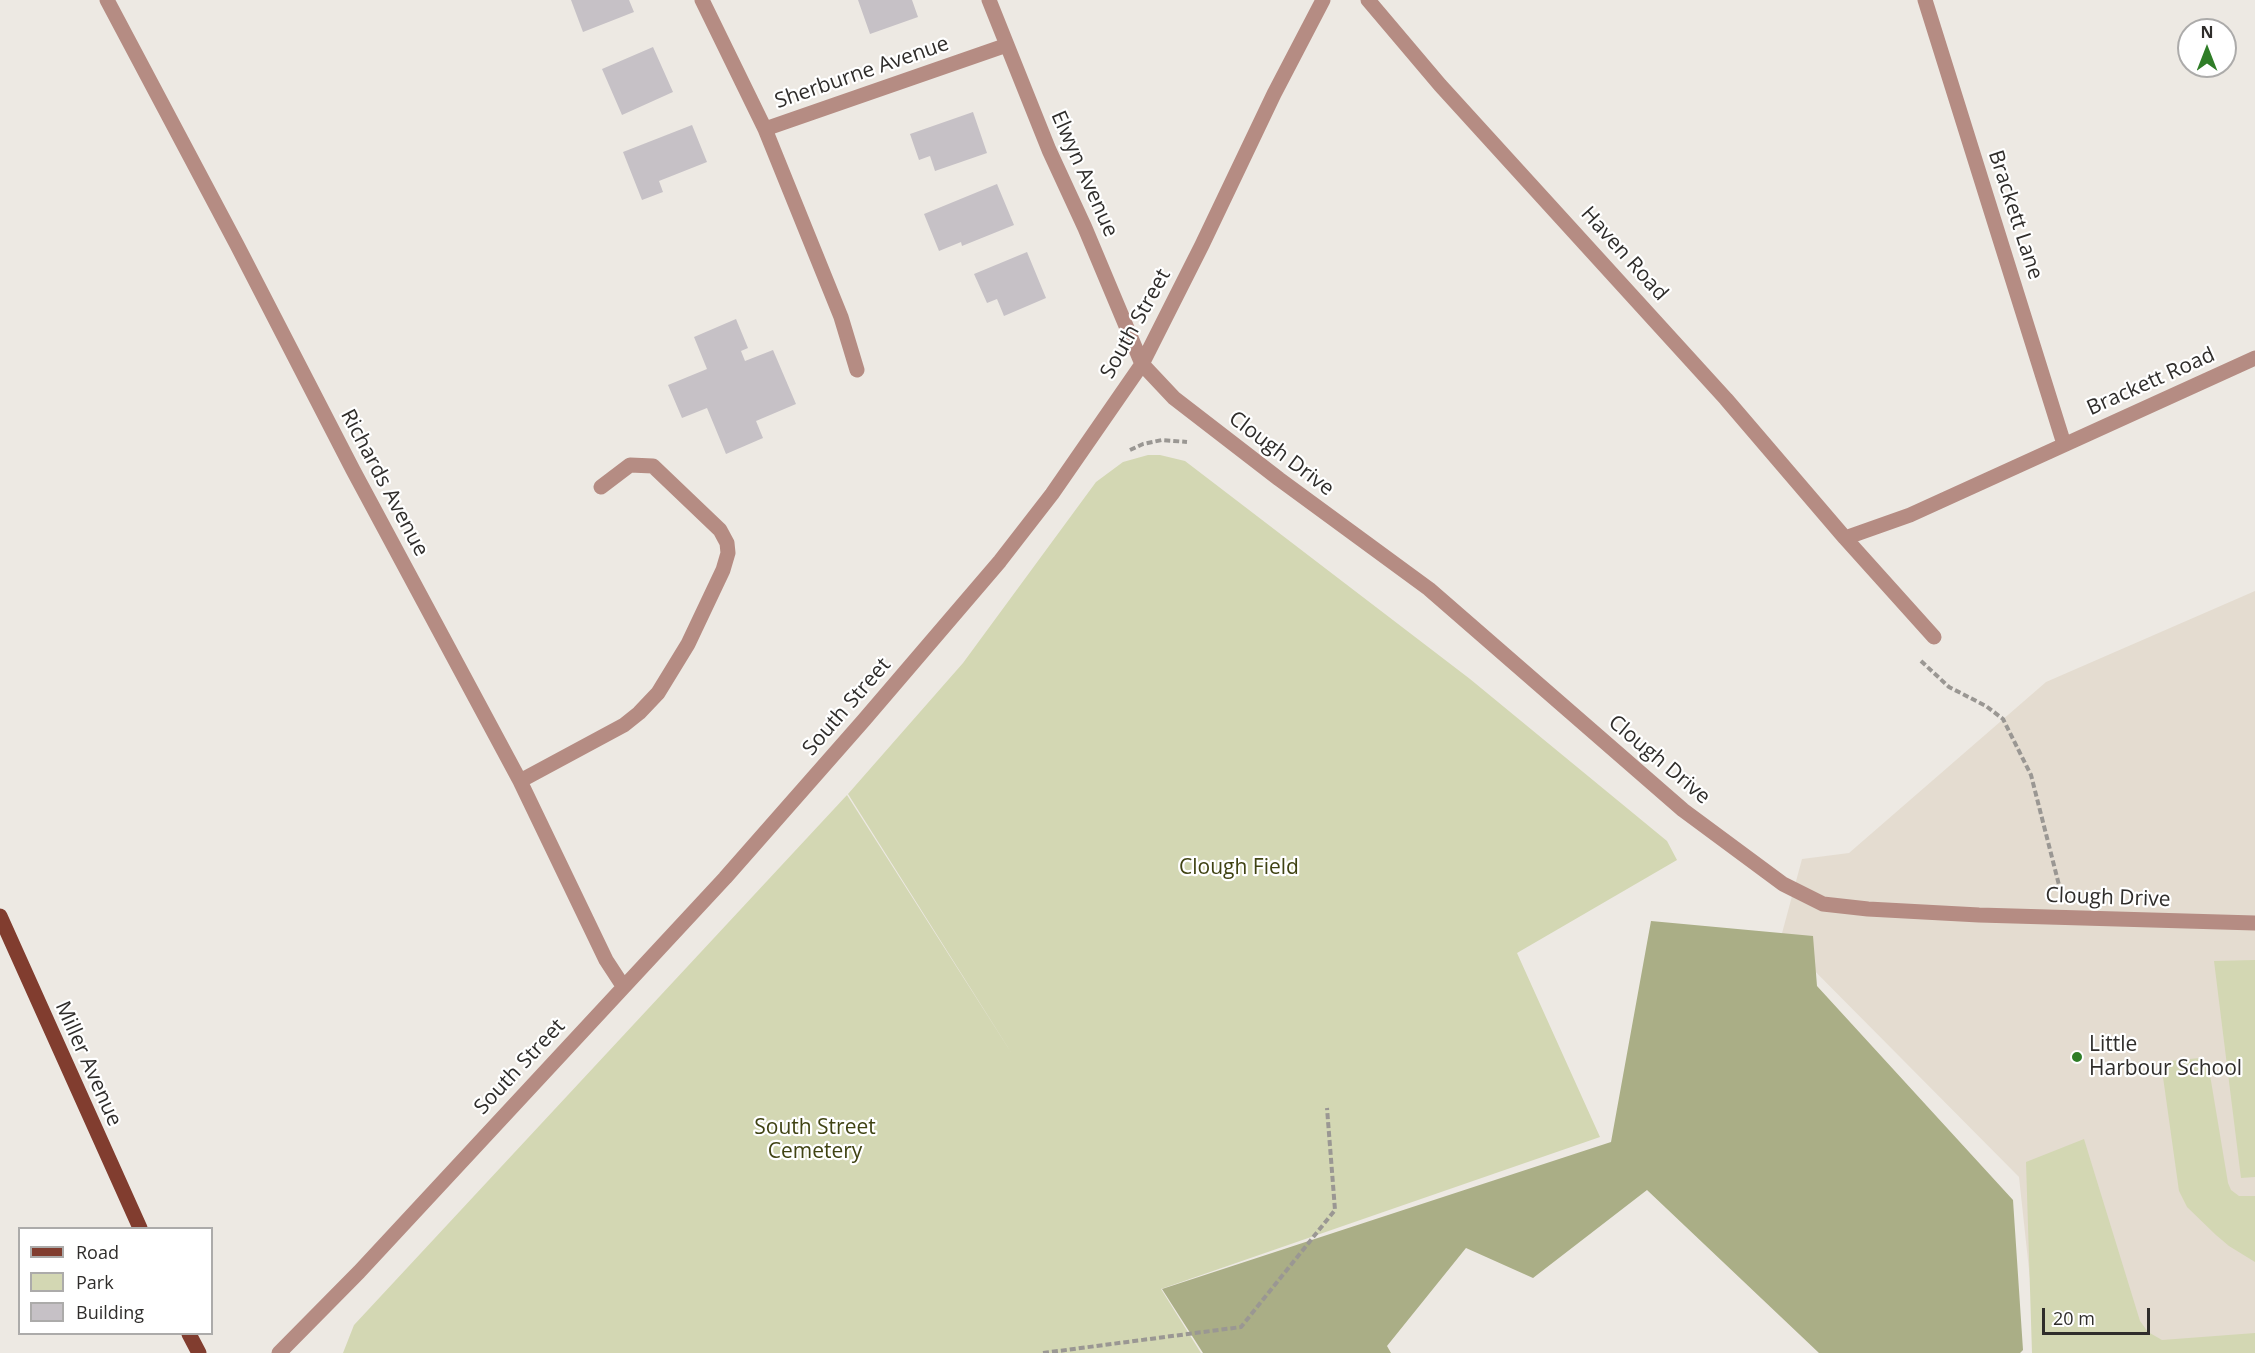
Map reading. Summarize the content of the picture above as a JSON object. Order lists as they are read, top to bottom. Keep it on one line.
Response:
{"streets":{"main road":["Miller Avenue"],"street":["Sherburne Avenue","Elwyn Avenue","Brackett Lane","Haven Road","South Street","Brackett Road","Clough Drive","Richards Avenue"]},"crossings":[["Sherburne Avenue","Elwyn Avenue"],["Elwyn Avenue","South Street"],["Elwyn Avenue","Clough Drive"],["Brackett Lane","Brackett Road"],["South Street","Clough Drive"],["South Street","Richards Avenue"]],"parks":["Clough Field","South Street Cemetery"],"places":["Little Harbour School"],"legend":["Road","Park","Building"],"scale_bar":"20 m","north":"top"}
